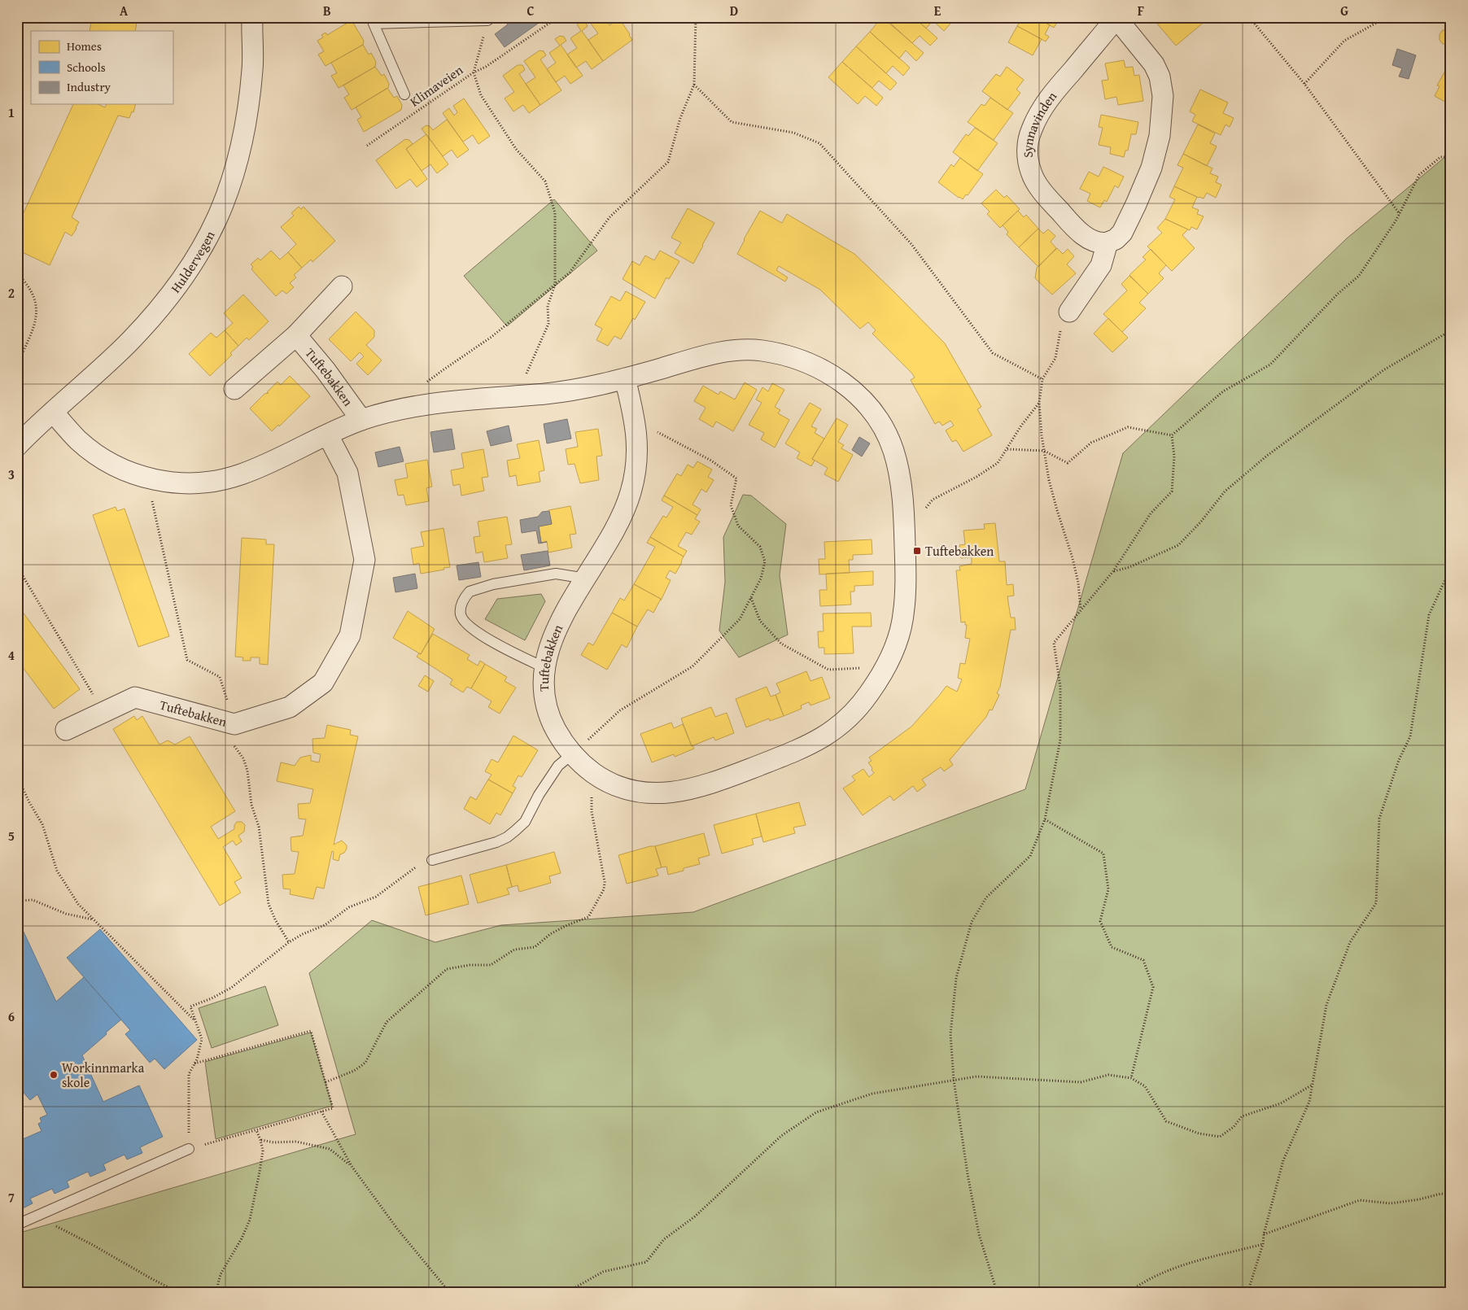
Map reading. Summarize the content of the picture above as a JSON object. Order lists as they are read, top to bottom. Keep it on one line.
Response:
{"streets":{"street":["Synnavinden","Huldervegen","Tuftebakken"],"path":["Klimaveien"]},"crossings":[["Huldervegen","Tuftebakken"]],"places":{"transit":["Tuftebakken"],"other":["Workinnmarka skole"]},"legend":["Homes","Schools","Industry"],"grid":{"columns":["A","B","C","D","E","F","G"],"rows":["1","2","3","4","5","6","7"]}}
